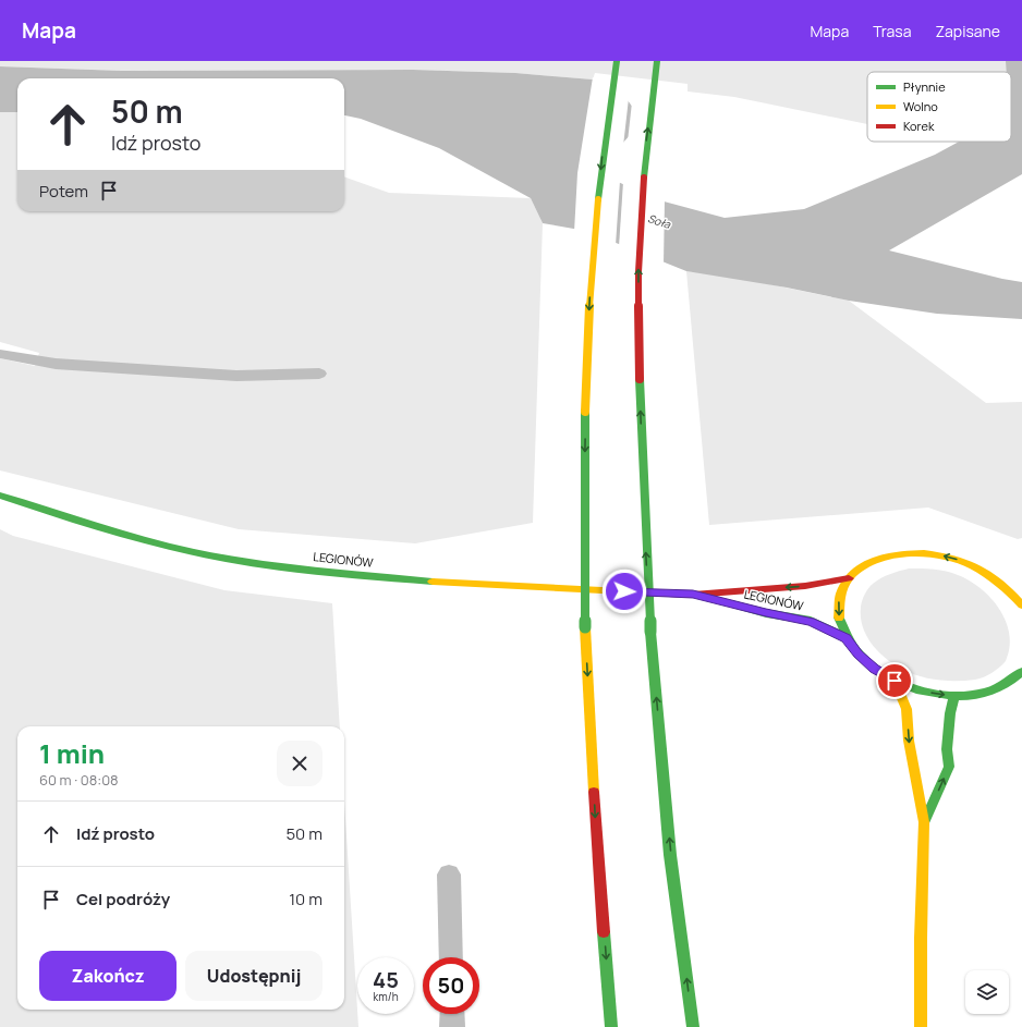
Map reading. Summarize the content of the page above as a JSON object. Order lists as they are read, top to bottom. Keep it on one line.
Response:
{"streets":{"main road":["LEGIONÓW"]},"water":["Soła"],"legend":["Płynnie","Wolno","Korek"],"page":{"header":"Mapa","nav":["Mapa","Trasa","Zapisane"],"turn":["50 m","Idź prosto"],"then":"Potem","heading":["1 min","60 m · 08:08"],"list":[{"name":"Idź prosto","value":"50 m"},{"name":"Cel podróży","value":"10 m"}],"buttons":["Zakończ","Udostępnij"],"speed":"45 km/h","limit":"50"}}
